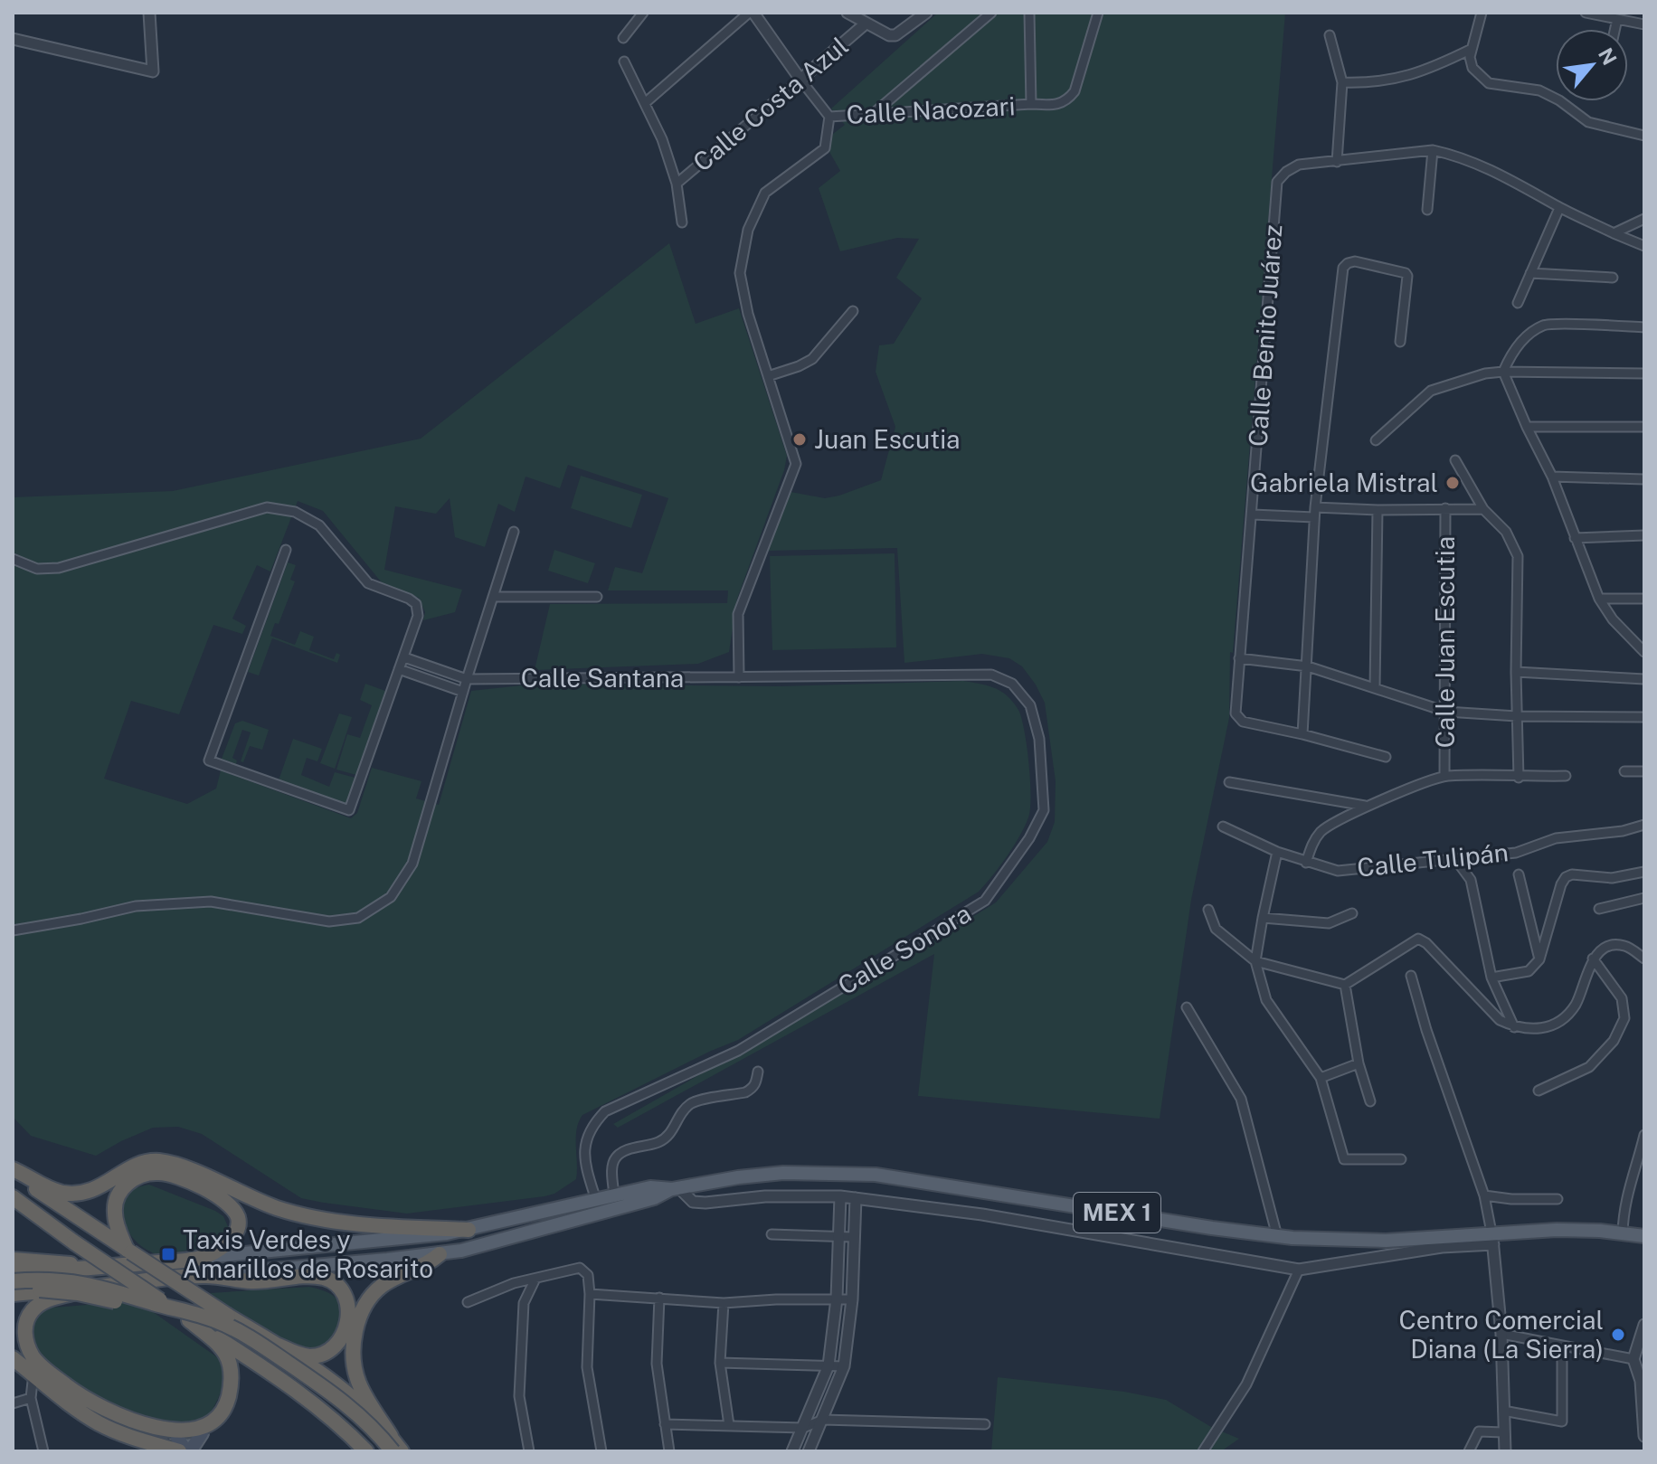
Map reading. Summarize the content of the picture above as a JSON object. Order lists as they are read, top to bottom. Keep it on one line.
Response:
{"streets":{"highway":["MEX 1"],"street":["Calle Costa Azul","Calle Nacozari","Calle Benito Juárez","Calle Juan Escutia","Calle Santana","Calle Tulipán","Calle Sonora"]},"crossings":[["Calle Juan Escutia","Calle Tulipán"],["Calle Santana","Calle Sonora"],["Calle Sonora","MEX 1"]],"places":{"other":["Juan Escutia","Gabriela Mistral","Centro Comercial Diana (La Sierra)"],"transit":["Taxis Verdes y Amarillos de Rosarito"]},"north":"top right"}
